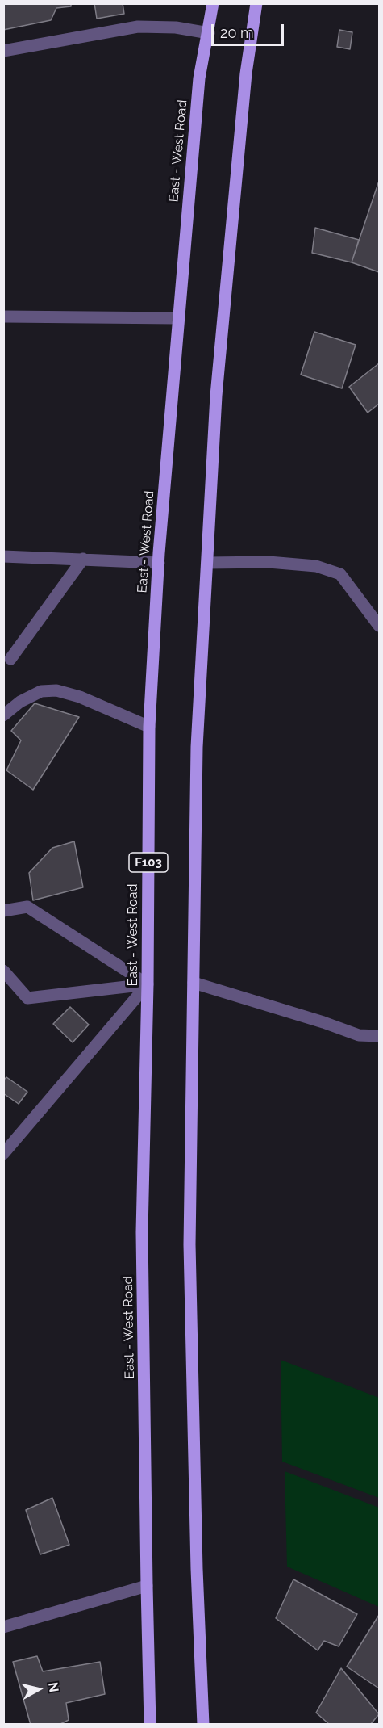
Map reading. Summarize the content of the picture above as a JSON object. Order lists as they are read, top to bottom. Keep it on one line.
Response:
{"streets":{"main road":["East - West Road","F103"]},"scale_bar":"20 m","north":"right"}
